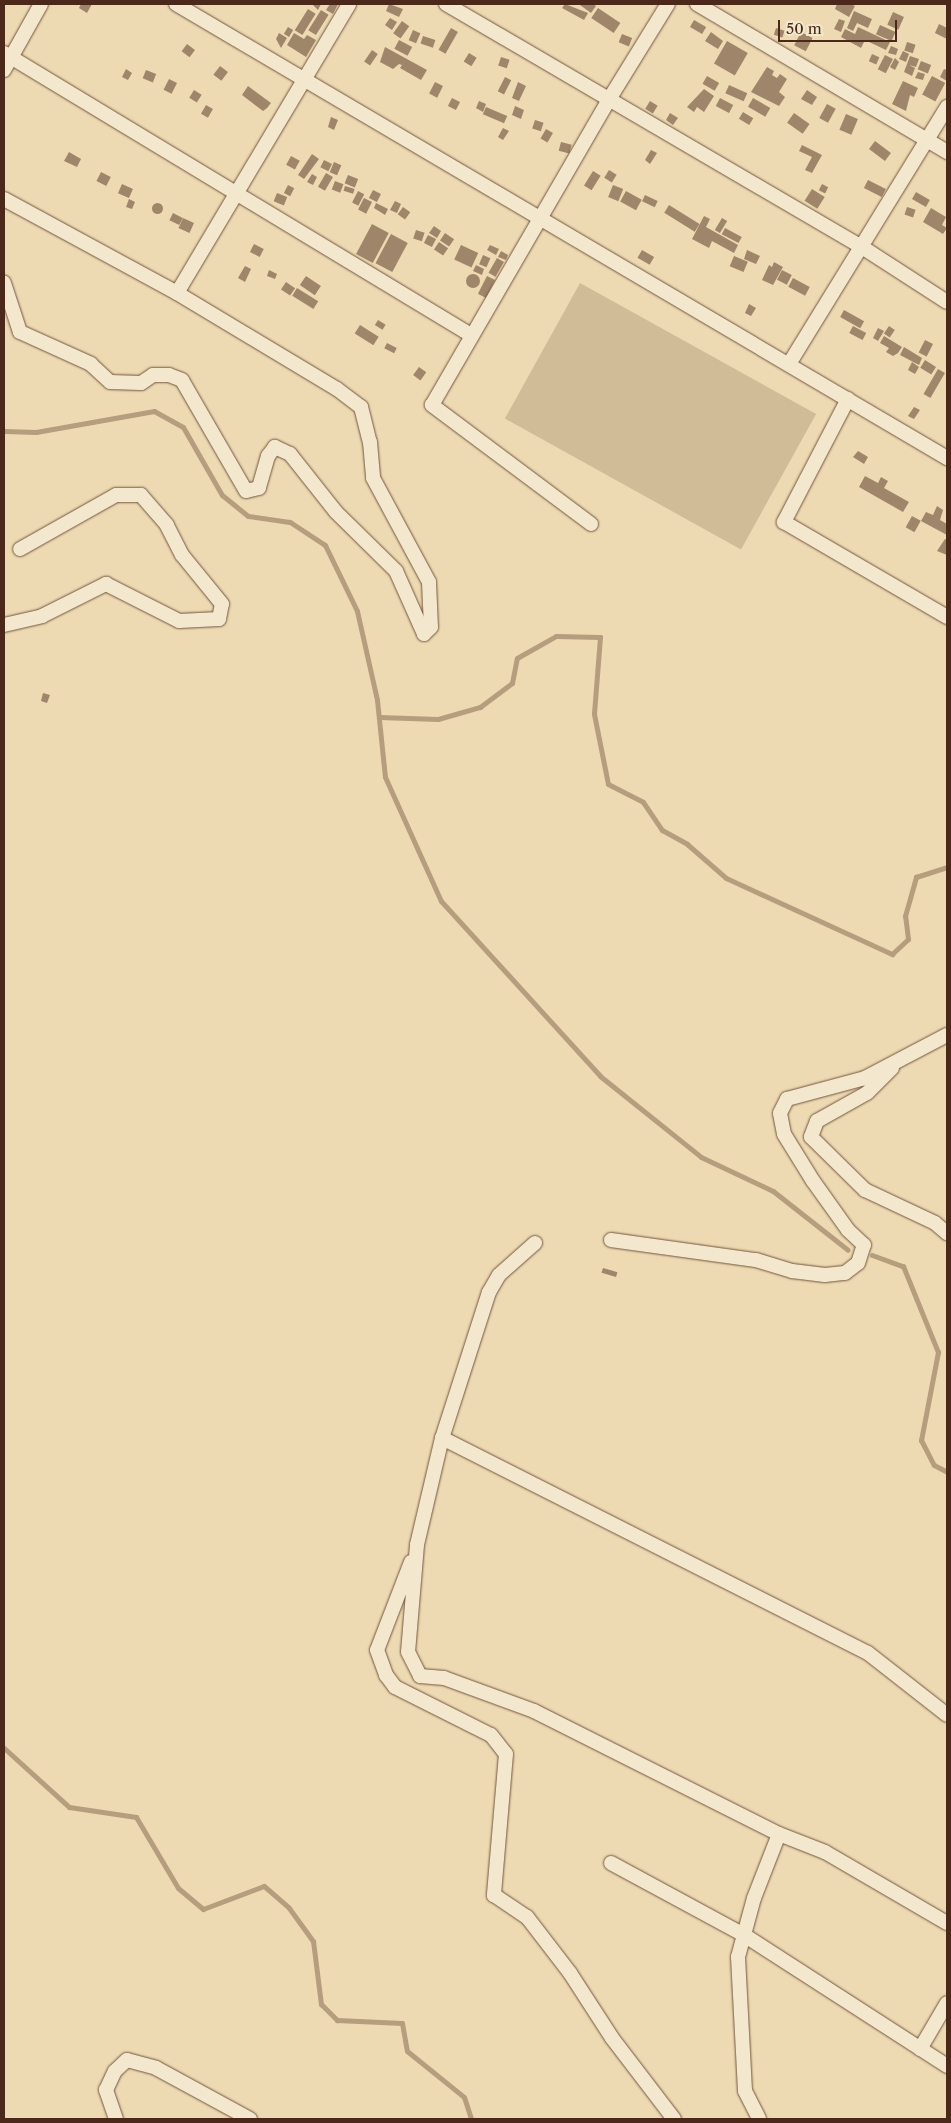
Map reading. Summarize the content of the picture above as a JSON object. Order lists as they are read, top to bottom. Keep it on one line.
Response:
{"scale_bar":"50 m"}
